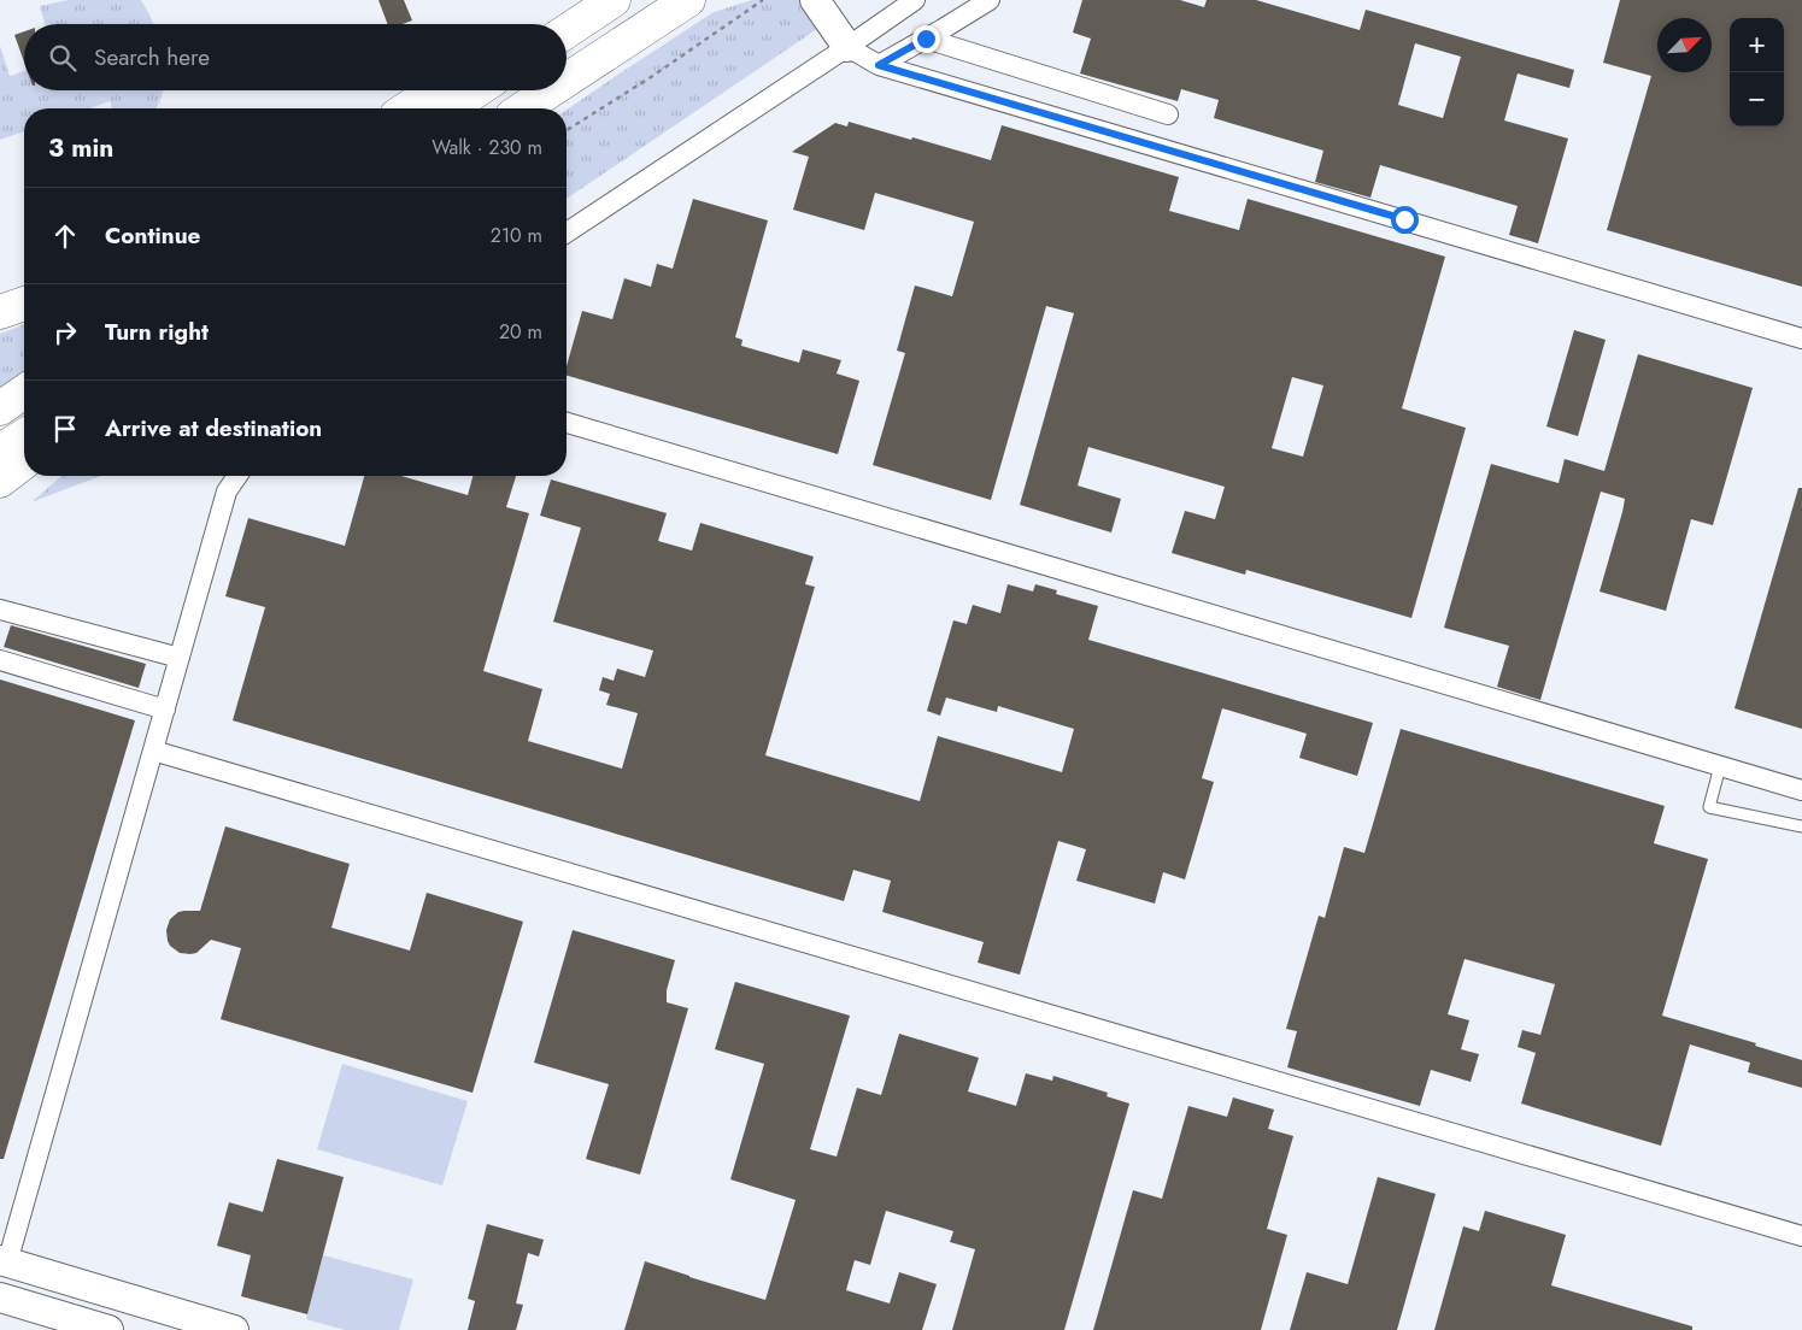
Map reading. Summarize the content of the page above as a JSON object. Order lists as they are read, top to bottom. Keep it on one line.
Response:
{"north":"top right","page":{"map_buttons":["+","−"],"search":"Search here","heading":["3 min","Walk · 230 m"],"list":[["Continue","210 m"],["Turn right","20 m"],"Arrive at destination"]}}
